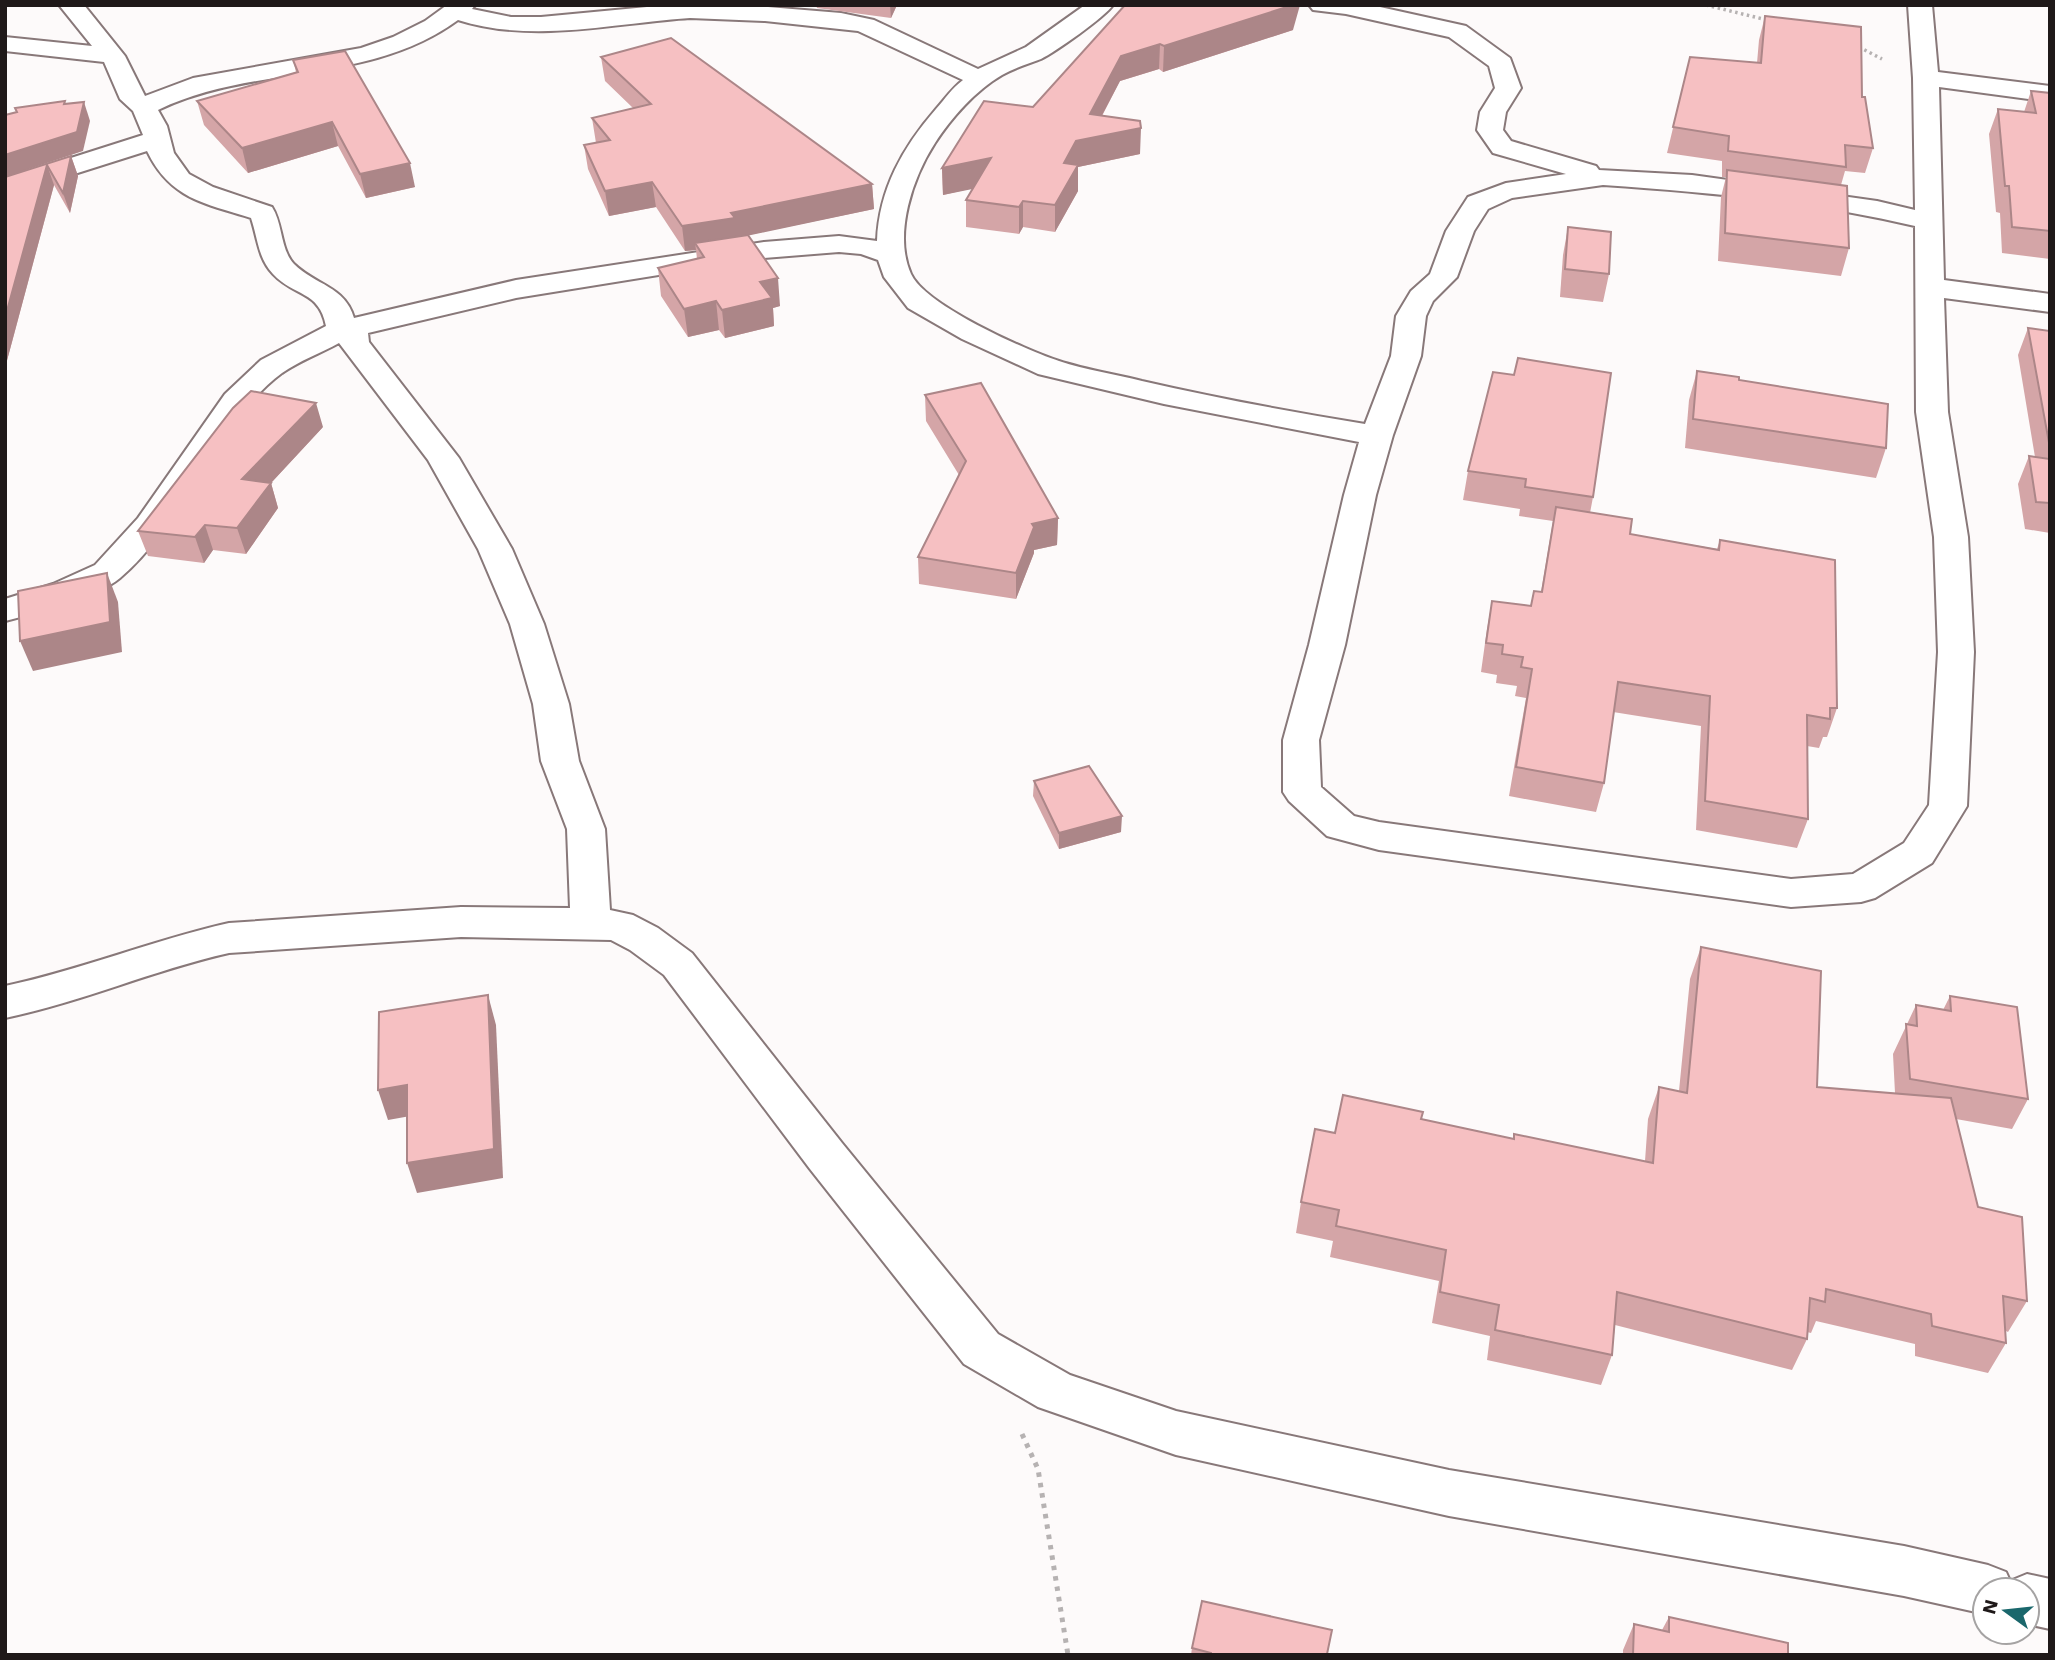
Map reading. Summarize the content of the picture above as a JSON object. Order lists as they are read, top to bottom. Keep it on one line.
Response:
{"north":"left"}
